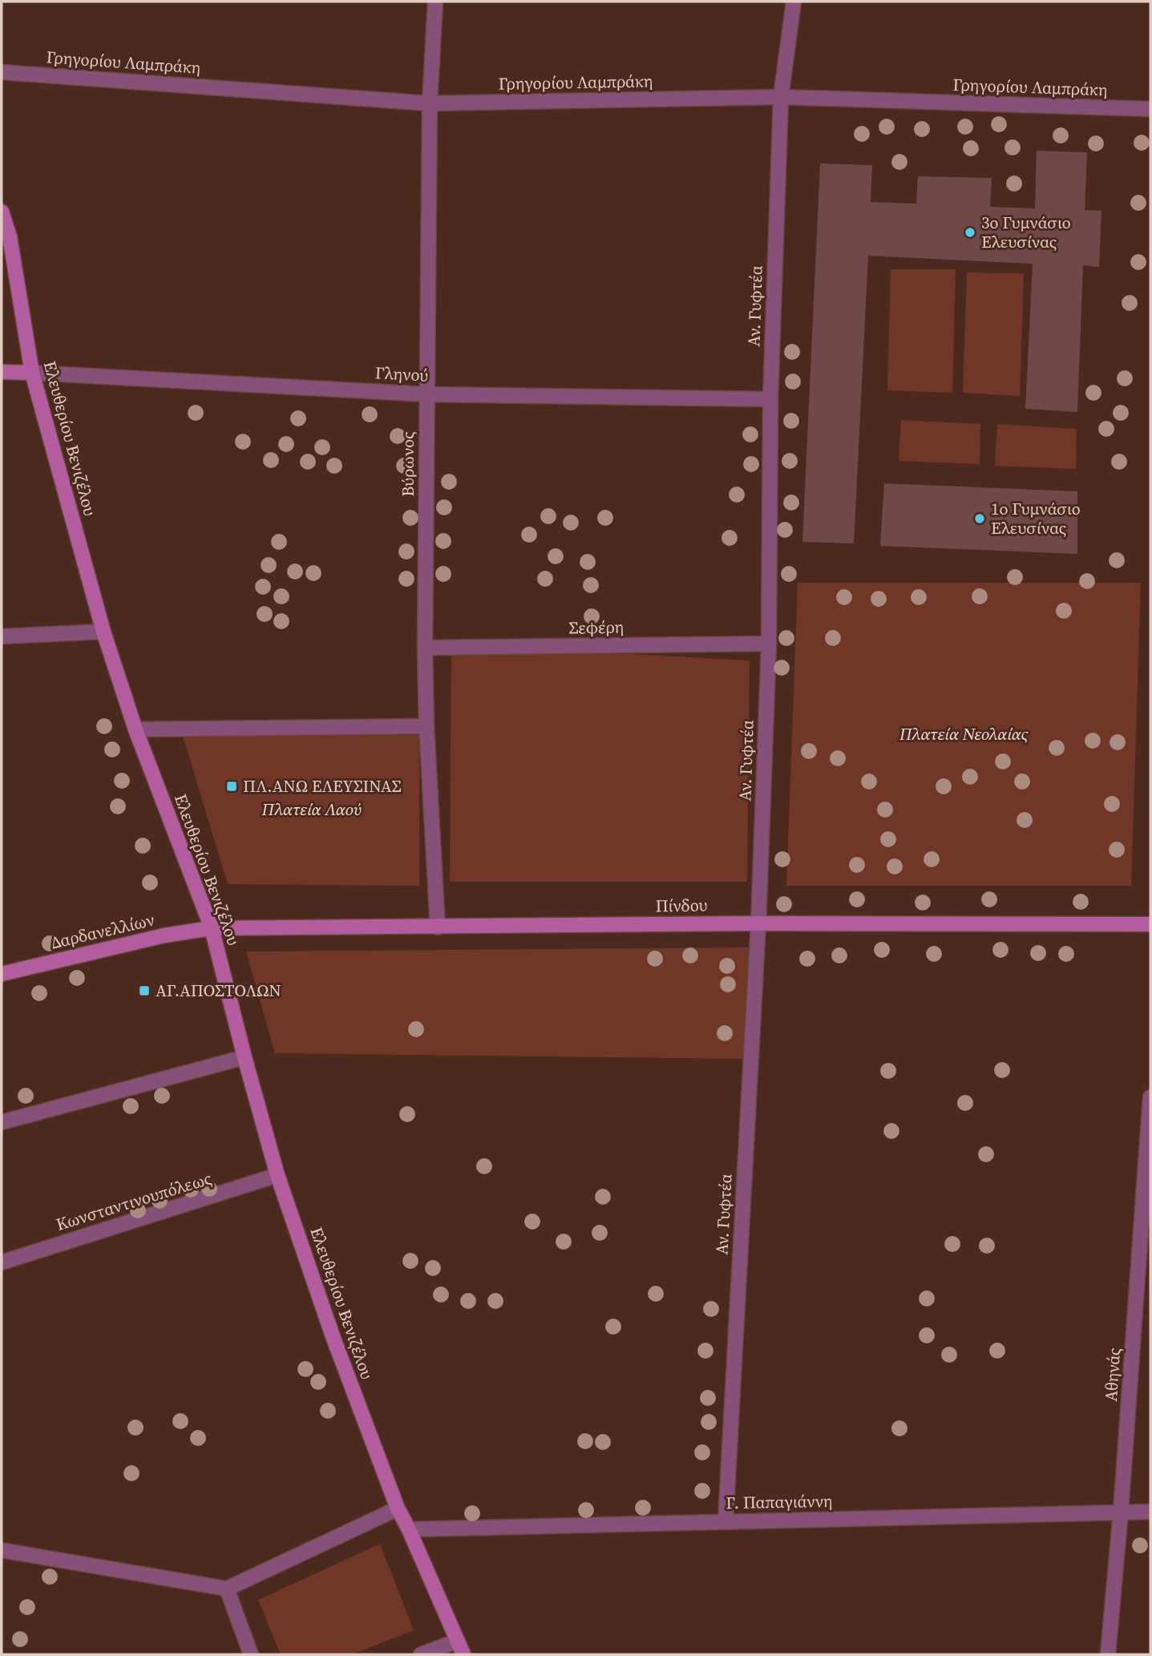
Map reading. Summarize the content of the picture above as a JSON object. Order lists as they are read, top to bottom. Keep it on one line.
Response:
{"streets":{"main road":["Ελευθερίου Βενιζέλου","Πίνδου","Δαρδανελλίων"],"street":["Γρηγορίου Λαμπράκη","Αν. Γυφτέα","Γληνού","Βύρωνος","Σεφέρη","Κωνσταντινουπόλεως","Αθηνάς","Γ. Παπαγιάννη"]},"crossings":[["Γρηγορίου Λαμπράκη","Αν. Γυφτέα"],["Γρηγορίου Λαμπράκη","Βύρωνος"],["Αν. Γυφτέα","Γληνού"],["Αν. Γυφτέα","Σεφέρη"],["Αν. Γυφτέα","Πίνδου"],["Αν. Γυφτέα","Γ. Παπαγιάννη"],["Γληνού","Ελευθερίου Βενιζέλου"],["Γληνού","Βύρωνος"],["Ελευθερίου Βενιζέλου","Πίνδου"],["Ελευθερίου Βενιζέλου","Δαρδανελλίων"],["Ελευθερίου Βενιζέλου","Κωνσταντινουπόλεως"],["Ελευθερίου Βενιζέλου","Γ. Παπαγιάννη"],["Βύρωνος","Σεφέρη"],["Βύρωνος","Πίνδου"],["Πίνδου","Δαρδανελλίων"],["Αθηνάς","Γ. Παπαγιάννη"]],"parks":["Πλατεία Νεολαίας","Πλατεία Λαού"],"places":{"other":["3ο Γυμνάσιο Ελευσίνας","1ο Γυμνάσιο Ελευσίνας"],"transit":["ΠΛ.ΑΝΩ ΕΛΕΥΣΙΝΑΣ","ΑΓ.ΑΠΟΣΤΟΛΩΝ"]}}
